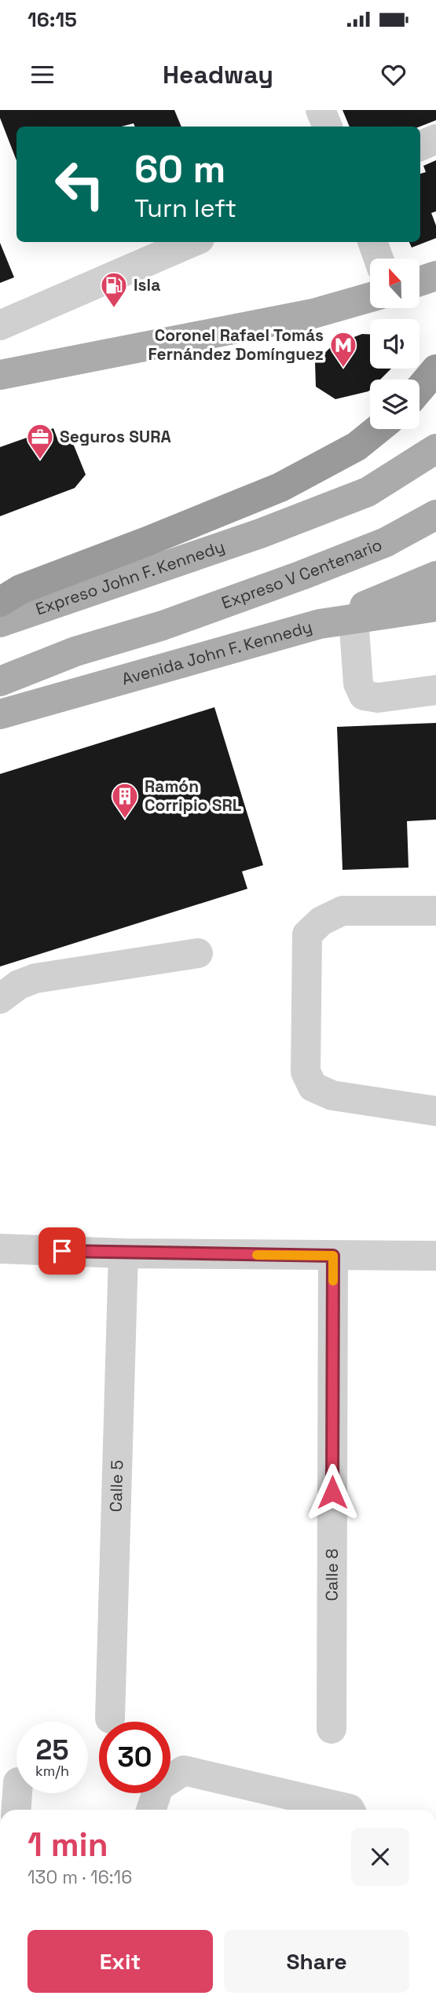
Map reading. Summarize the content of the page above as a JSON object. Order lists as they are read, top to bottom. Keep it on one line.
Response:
{"streets":{"main road":["Expreso V Centenario","Expreso John F. Kennedy","Avenida John F. Kennedy"],"street":["Calle 5","Calle 8"]},"places":{"fuel station":["Isla"],"metro station":["Coronel Rafael Tomás Fernández Domínguez"],"office":["Seguros SURA"],"building":["Ramón Corripio SRL"]},"north":"top","page":{"status":"16:15","header":"Headway","turn":["60 m","Turn left"],"speed":"25 km/h","limit":"30","heading":["1 min","130 m · 16:16"],"buttons":["Exit","Share"]}}
